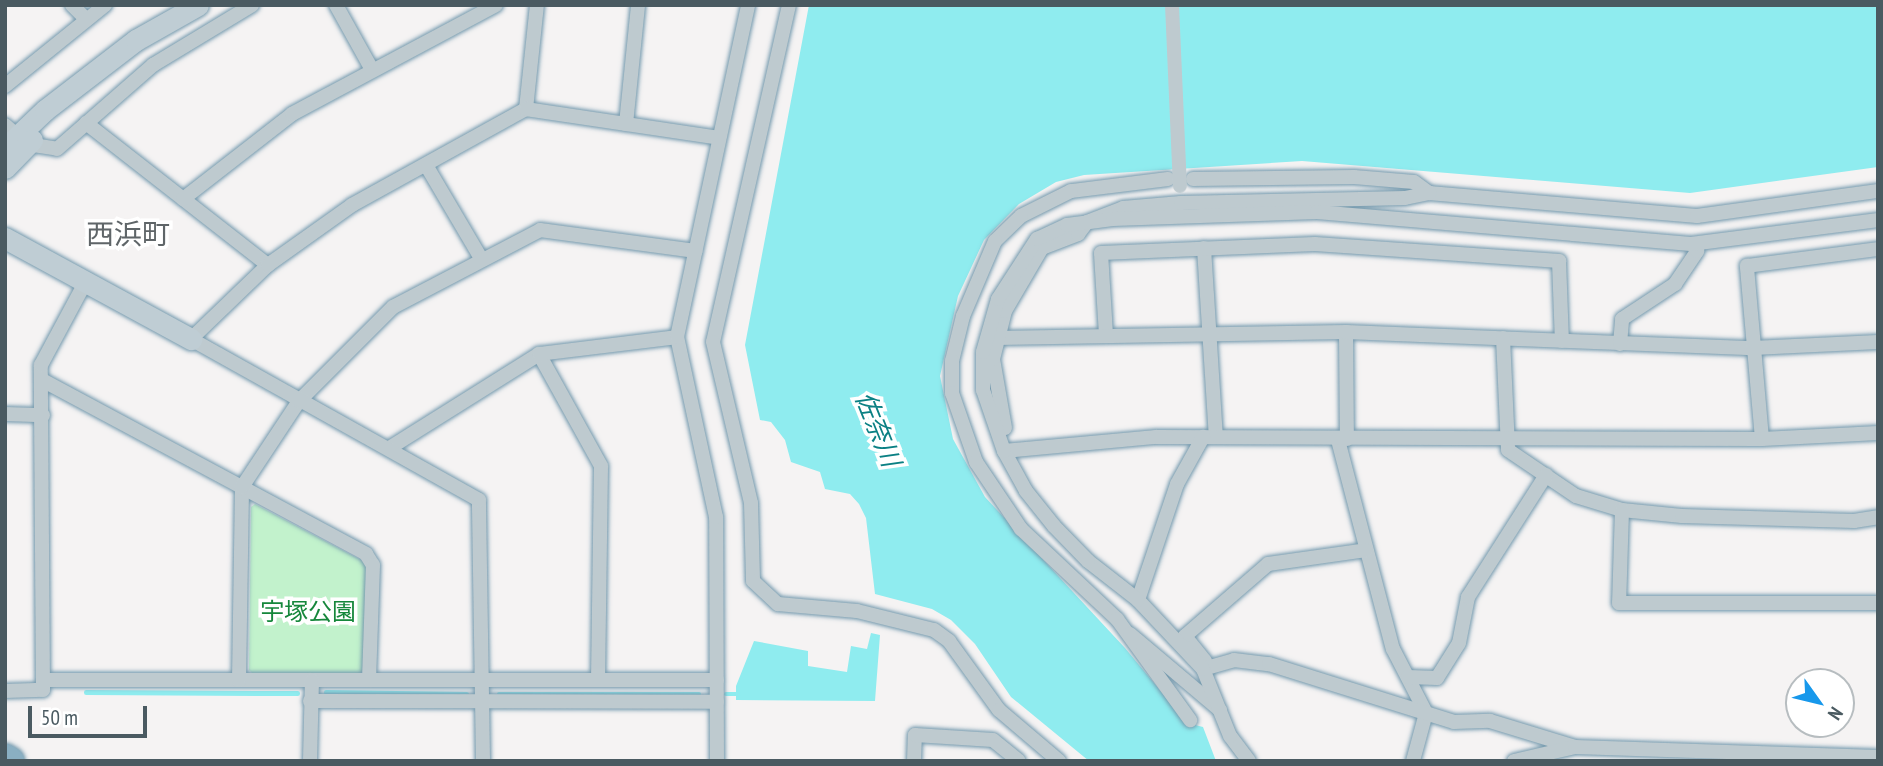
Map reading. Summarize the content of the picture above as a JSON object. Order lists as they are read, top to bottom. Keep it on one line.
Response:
{"districts":["西浜町"],"water":["佐奈川"],"parks":["宇塚公園"],"scale_bar":"50 m","north":"bottom right"}
